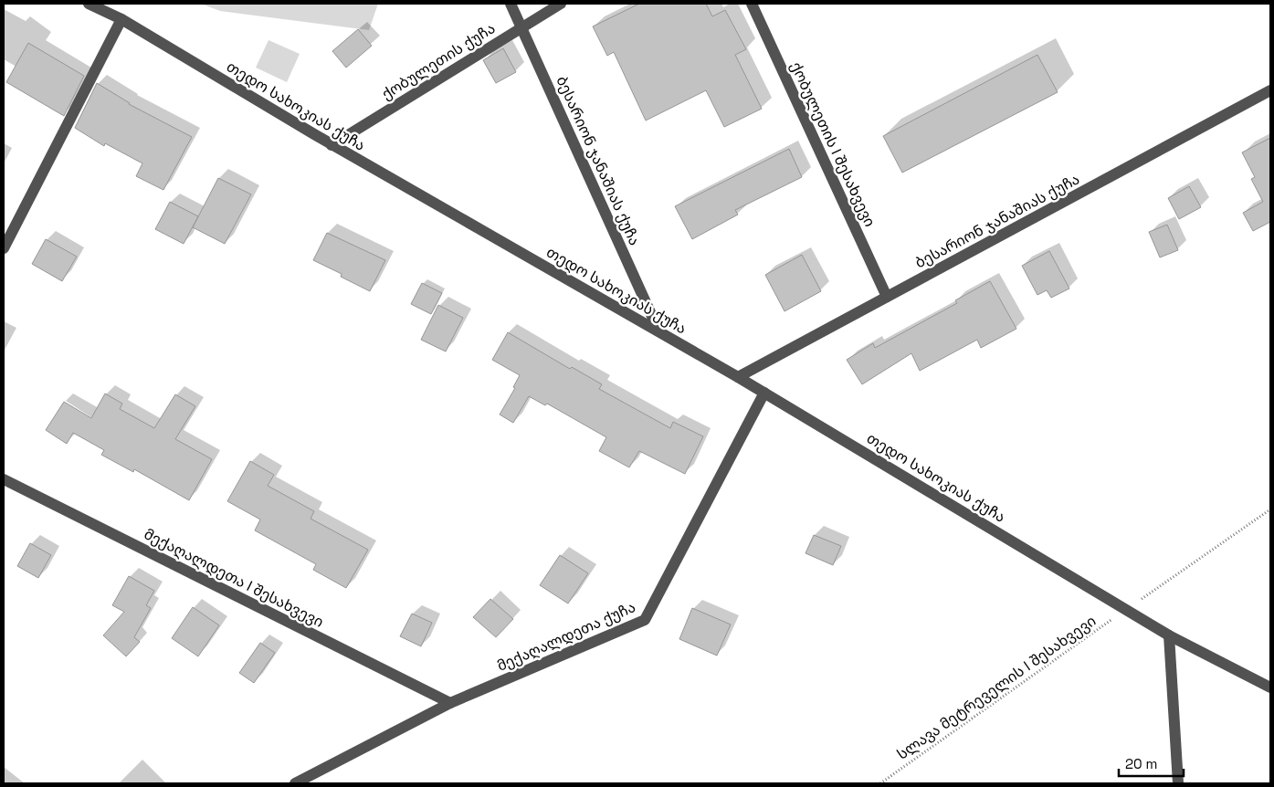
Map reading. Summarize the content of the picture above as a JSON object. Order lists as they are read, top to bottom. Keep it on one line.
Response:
{"streets":{"street":["ქობულეთის ქუჩა","თედო სახოკიას ქუჩა","ქობულეთის I შესახვევი","ბესარიონ ჯანაშიას ქუჩა","მექაღალდეთა I შესახვევი","მექაღალდეთა ქუჩა"],"path":["სლავა მეტრეველის I შესახვევი"]},"crossings":[["ქობულეთის ქუჩა","თედო სახოკიას ქუჩა"],["ქობულეთის ქუჩა","ბესარიონ ჯანაშიას ქუჩა"],["თედო სახოკიას ქუჩა","ბესარიონ ჯანაშიას ქუჩა"],["თედო სახოკიას ქუჩა","მექაღალდეთა ქუჩა"],["თედო სახოკიას ქუჩა","სლავა მეტრეველის I შესახვევი"],["ქობულეთის I შესახვევი","ბესარიონ ჯანაშიას ქუჩა"],["მექაღალდეთა I შესახვევი","მექაღალდეთა ქუჩა"]],"scale_bar":"20 m"}
